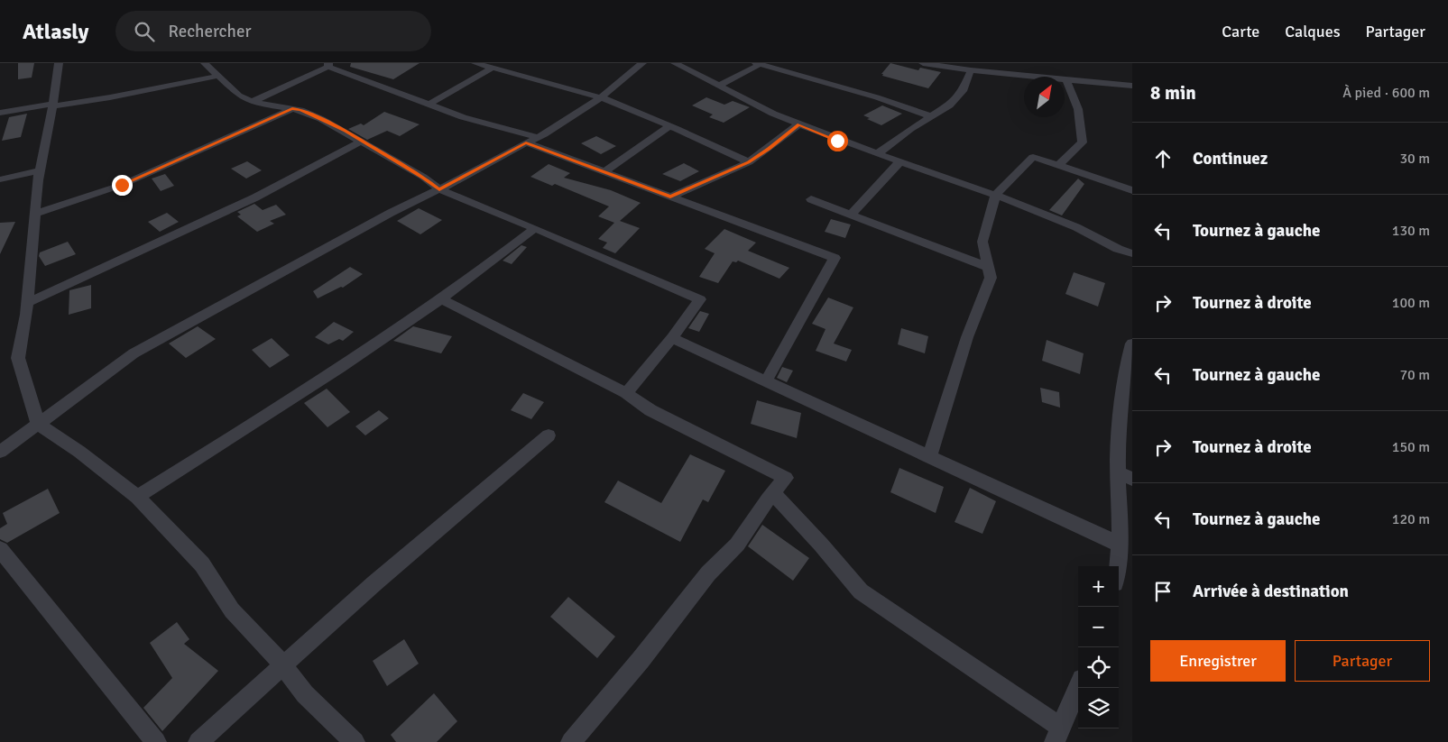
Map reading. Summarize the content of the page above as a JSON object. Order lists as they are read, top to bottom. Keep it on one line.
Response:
{"north":"top right","page":{"header":"Atlasly","search":"Rechercher","nav":["Carte","Calques","Partager"],"heading":["8 min","À pied · 600 m"],"list":[["Continuez","30 m"],["Tournez à gauche","130 m"],["Tournez à droite","100 m"],["Tournez à gauche","70 m"],["Tournez à droite","150 m"],["Tournez à gauche","120 m"],"Arrivée à destination"],"map_buttons":["+","−"],"buttons":["Enregistrer","Partager"]}}
